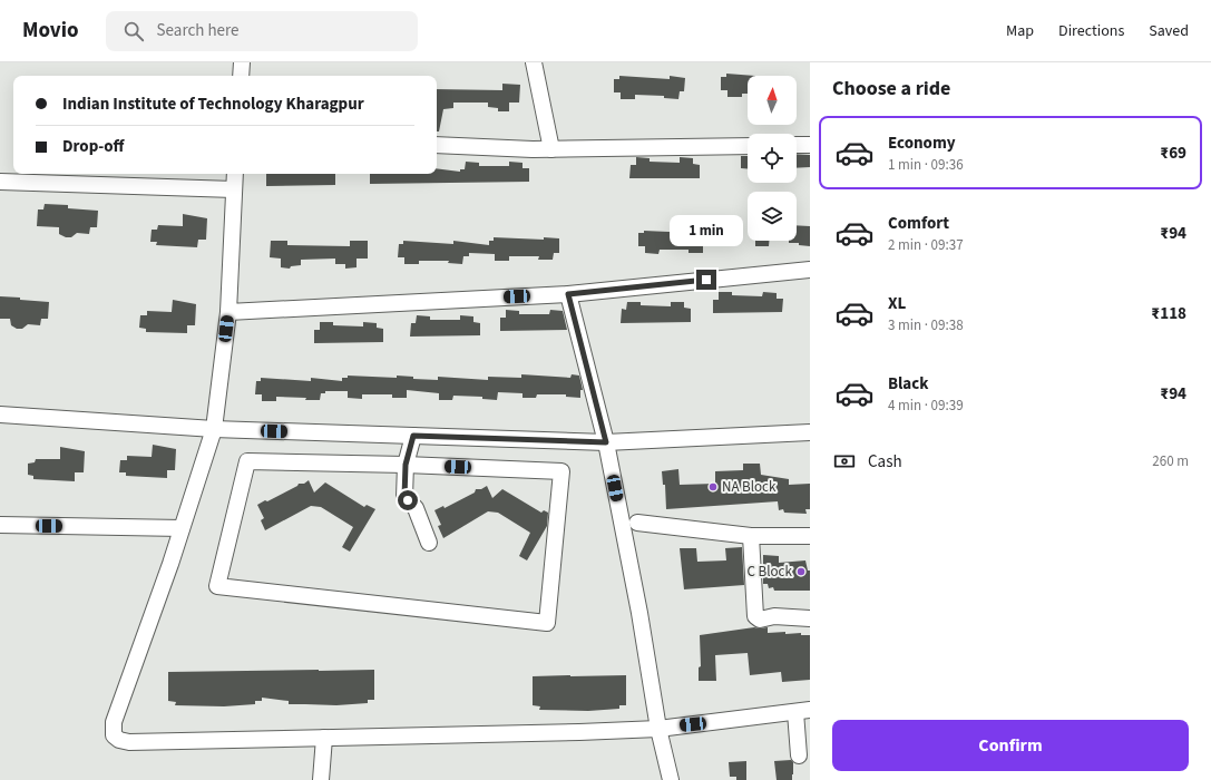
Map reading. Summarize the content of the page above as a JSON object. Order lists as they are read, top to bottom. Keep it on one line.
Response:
{"places":["NA Block","C Block"],"north":"top","page":{"header":"Movio","search":"Search here","nav":["Map","Directions","Saved"],"heading":"Choose a ride","banner":["Indian Institute of Technology Kharagpur","Drop-off"],"list":[{"name":"Economy","note":"1 min · 09:36","value":"₹69"},{"name":"Comfort","note":"2 min · 09:37","value":"₹94"},{"name":"XL","note":"3 min · 09:38","value":"₹118"},{"name":"Black","note":"4 min · 09:39","value":"₹94"}],"bubble":"1 min","pay":["Cash","260 m"],"buttons":"Confirm"}}
